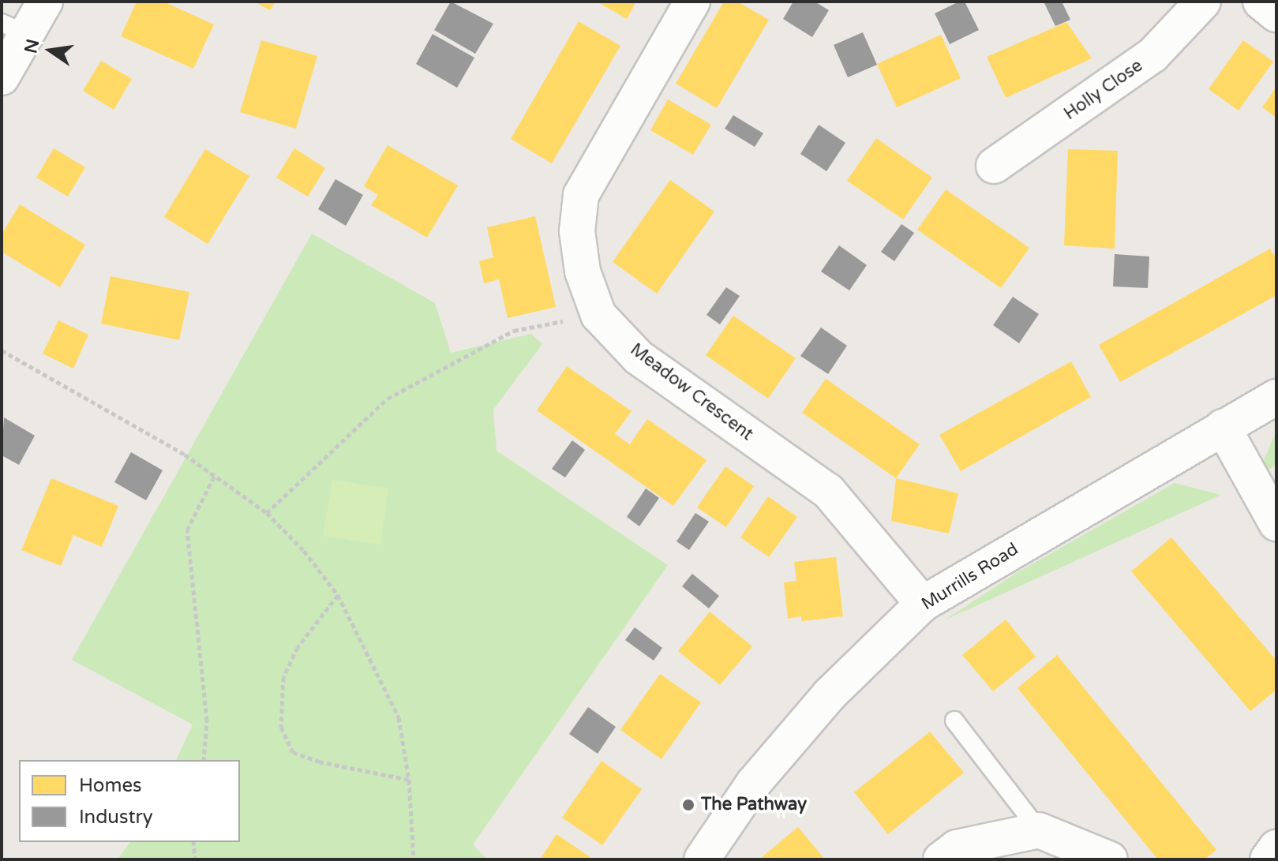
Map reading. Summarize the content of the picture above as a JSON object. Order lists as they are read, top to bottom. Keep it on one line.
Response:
{"streets":{"street":["Holly Close","Meadow Crescent","Murrills Road"]},"crossings":[["Meadow Crescent","Murrills Road"]],"places":["The Pathway"],"legend":["Homes","Industry"],"north":"left"}
